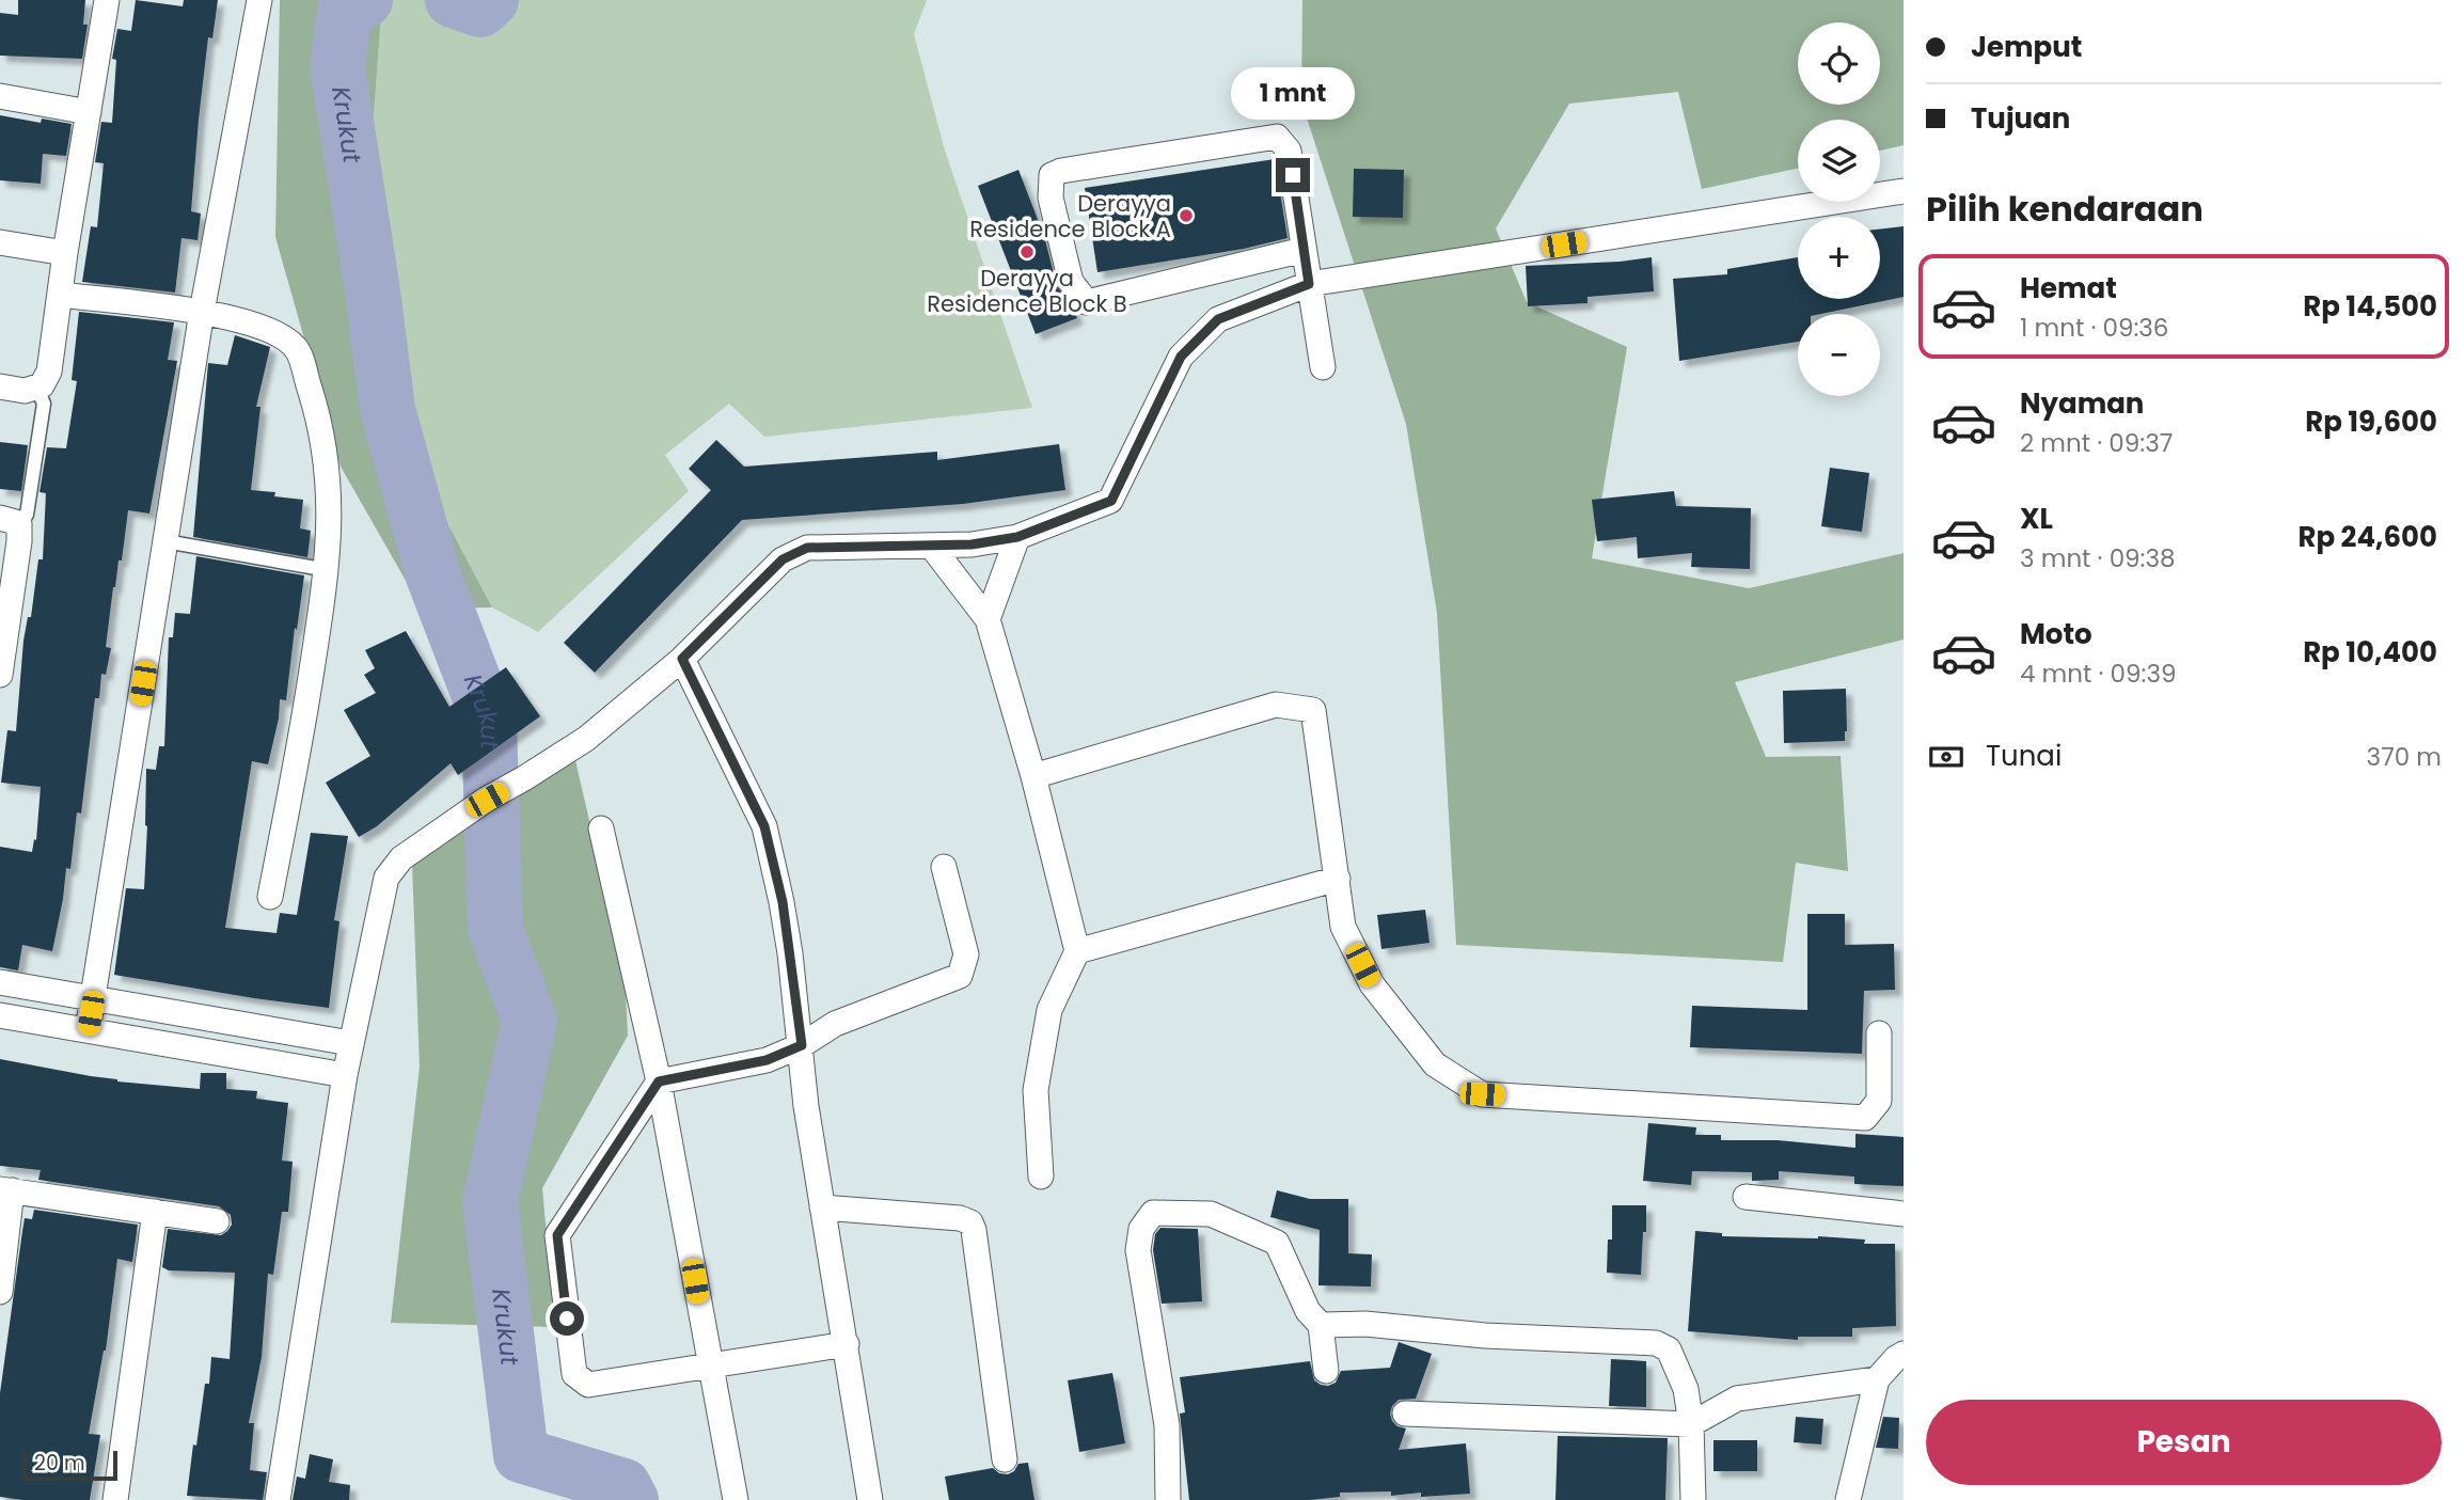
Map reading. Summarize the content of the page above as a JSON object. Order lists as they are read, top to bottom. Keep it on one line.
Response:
{"water":["Krukut"],"places":["Derayya Residence Block A","Derayya Residence Block B"],"scale_bar":"20 m","page":{"banner":["Jemput","Tujuan"],"map_buttons":["+","−"],"bubble":"1 mnt","heading":"Pilih kendaraan","list":[{"name":"Hemat","note":"1 mnt · 09:36","value":"Rp 14,500"},{"name":"Nyaman","note":"2 mnt · 09:37","value":"Rp 19,600"},{"name":"XL","note":"3 mnt · 09:38","value":"Rp 24,600"},{"name":"Moto","note":"4 mnt · 09:39","value":"Rp 10,400"}],"pay":["Tunai","370 m"],"buttons":"Pesan","scale":"20 m"}}
